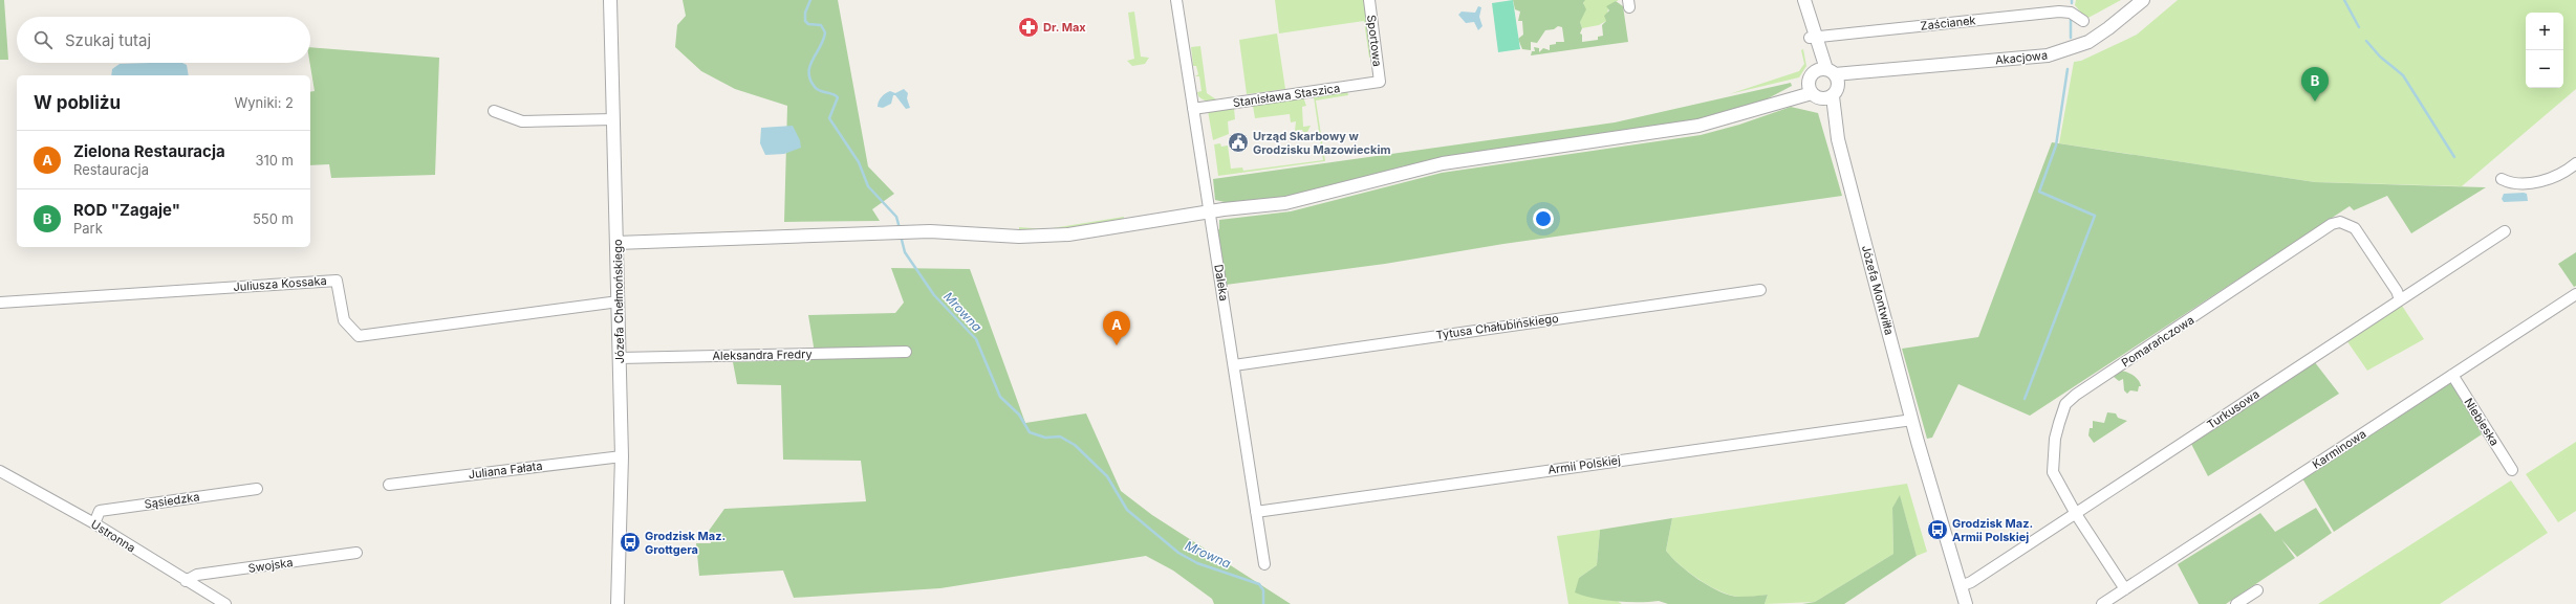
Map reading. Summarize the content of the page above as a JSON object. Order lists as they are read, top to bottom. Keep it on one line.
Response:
{"streets":{"street":["Zaścianek","Sportowa","Akacjowa","Stanisława Staszica","Daleka","Juliusza Kossaka","Józefa Montwiłła","Józefa Chełmońskiego","Tytusa Chałubińskiego","Pomarańczowa","Aleksandra Fredry","Turkusowa","Niebieska","Karminowa","Armii Polskiej","Juliana Fałata","Sąsiedzka","Ustronna","Swojska"]},"crossings":[["Zaścianek","Józefa Montwiłła"],["Sportowa","Stanisława Staszica"],["Akacjowa","Daleka"],["Akacjowa","Józefa Montwiłła"],["Akacjowa","Józefa Chełmońskiego"],["Stanisława Staszica","Daleka"],["Daleka","Tytusa Chałubińskiego"],["Daleka","Armii Polskiej"],["Juliusza Kossaka","Józefa Chełmońskiego"],["Józefa Montwiłła","Turkusowa"],["Józefa Montwiłła","Armii Polskiej"],["Józefa Chełmońskiego","Aleksandra Fredry"],["Józefa Chełmońskiego","Juliana Fałata"],["Pomarańczowa","Turkusowa"],["Pomarańczowa","Karminowa"],["Niebieska","Karminowa"],["Sąsiedzka","Ustronna"],["Ustronna","Swojska"]],"water":["Mrowna"],"places":{"pharmacy":["Dr. Max"],"public building":["Urząd Skarbowy w Grodzisku Mazowieckim"],"bus stop":["Grodzisk Maz. Armii Polskiej","Grodzisk Maz. Grottgera"]},"page":{"map_buttons":["+","−"],"search":"Szukaj tutaj","pins":["B","A"],"heading":["W pobliżu","Wyniki: 2"],"list":[{"mark":"A","name":"Zielona Restauracja","note":"Restauracja","value":"310 m"},{"mark":"B","name":"ROD \"Zagaje\"","note":"Park","value":"550 m"}]}}
